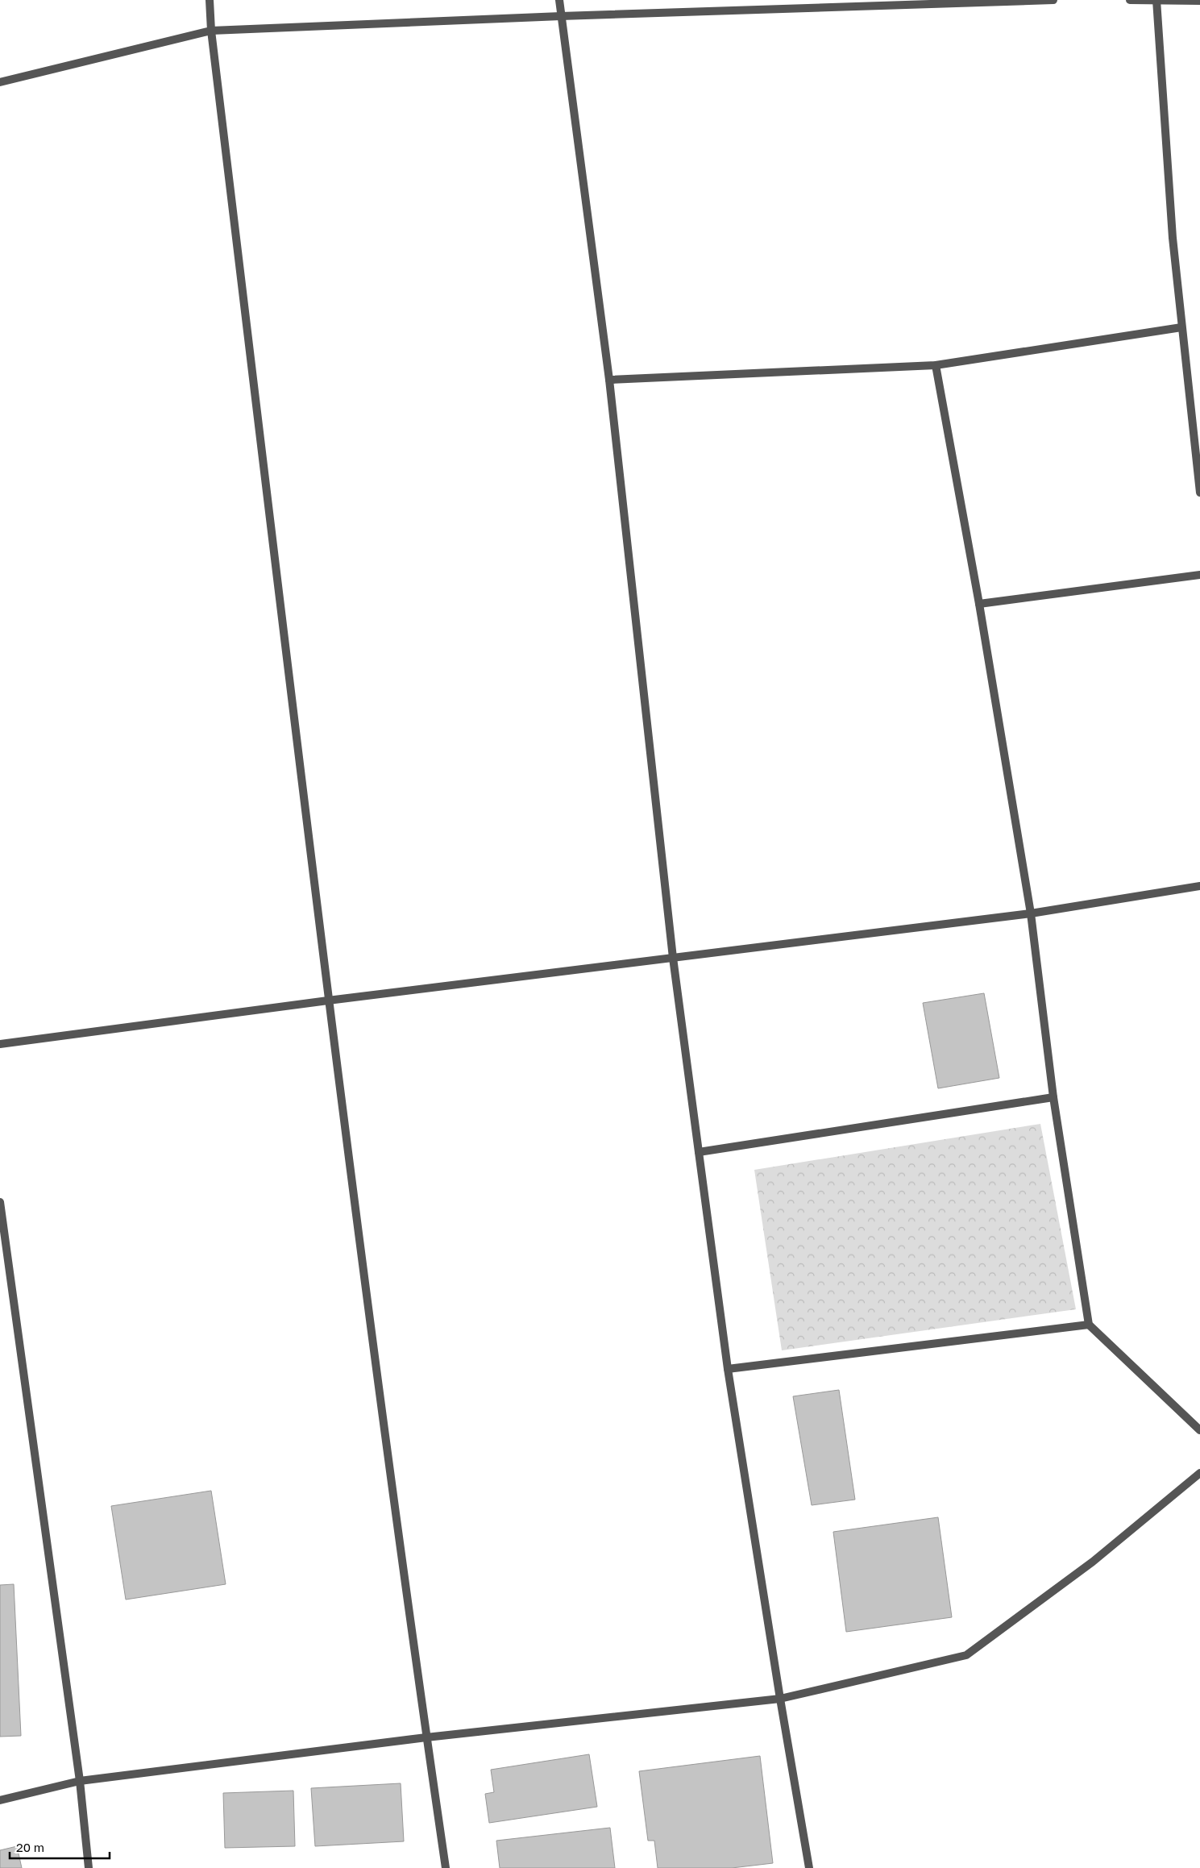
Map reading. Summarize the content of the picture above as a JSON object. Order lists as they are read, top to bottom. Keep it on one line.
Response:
{"scale_bar":"20 m"}
